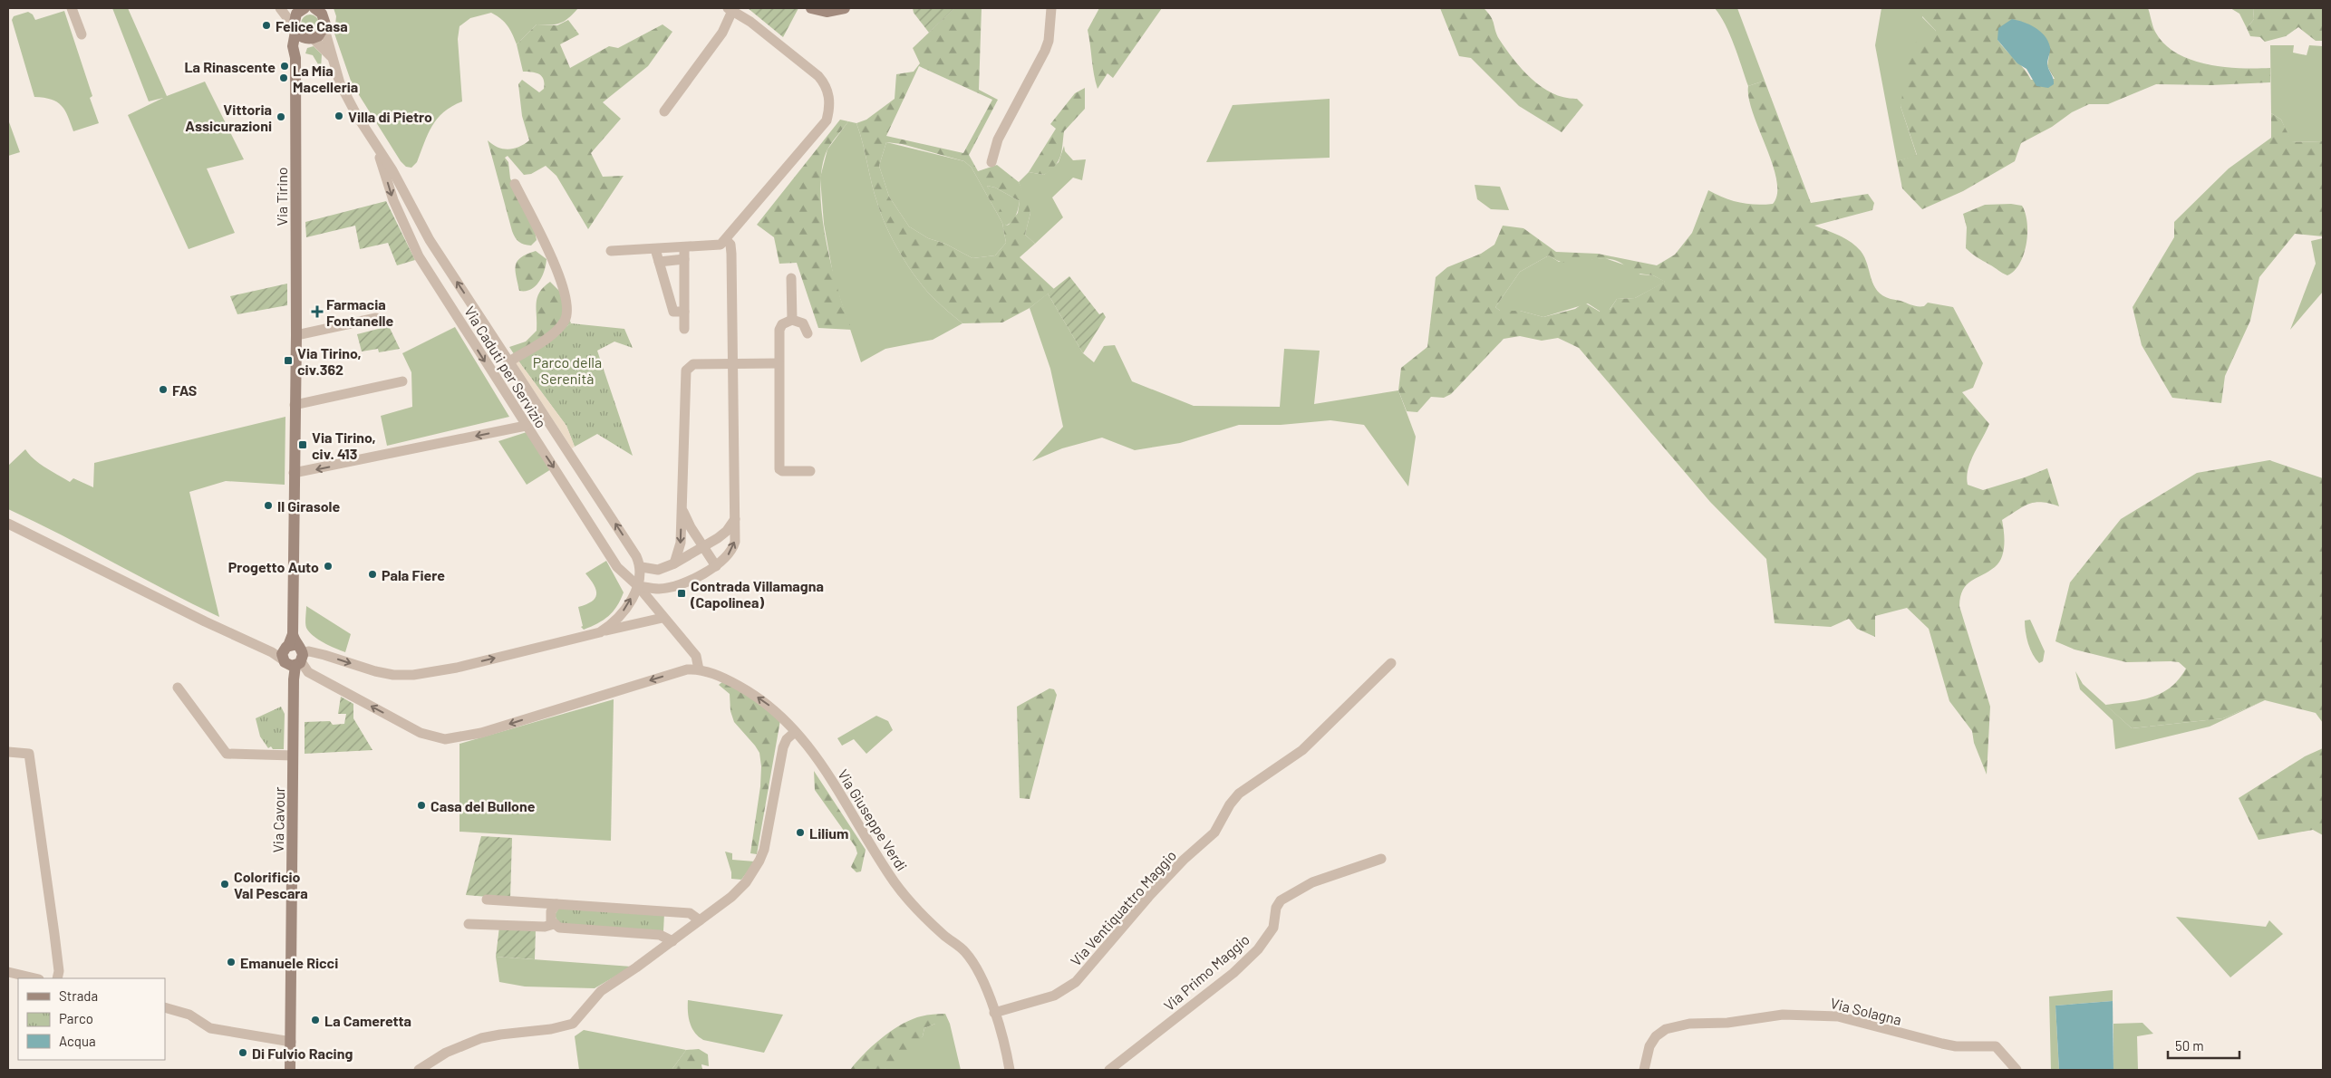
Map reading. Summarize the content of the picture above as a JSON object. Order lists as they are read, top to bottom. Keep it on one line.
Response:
{"streets":{"street":["Via Tirino","Via Caduti per Servizio","Via Cavour","Via Giuseppe Verdi","Via Ventiquattro Maggio","Via Primo Maggio","Via Solagna"]},"crossings":[["Via Tirino","Via Cavour"],["Via Caduti per Servizio","Via Giuseppe Verdi"],["Via Giuseppe Verdi","Via Ventiquattro Maggio"]],"parks":["Parco della Serenità"],"places":{"other":["Felice Casa","La Rinascente","La Mia Macelleria","Villa di Pietro","Vittoria Assicurazioni","FAS","Il Girasole","Progetto Auto","Pala Fiere","Casa del Bullone","Lilium","Colorificio Val Pescara","Emanuele Ricci","La Cameretta","Di Fulvio Racing"],"health":["Farmacia Fontanelle"],"transit":["Via Tirino, civ.362","Via Tirino, civ. 413","Contrada Villamagna (Capolinea)"]},"legend":["Strada","Parco","Acqua"],"scale_bar":"50 m"}
